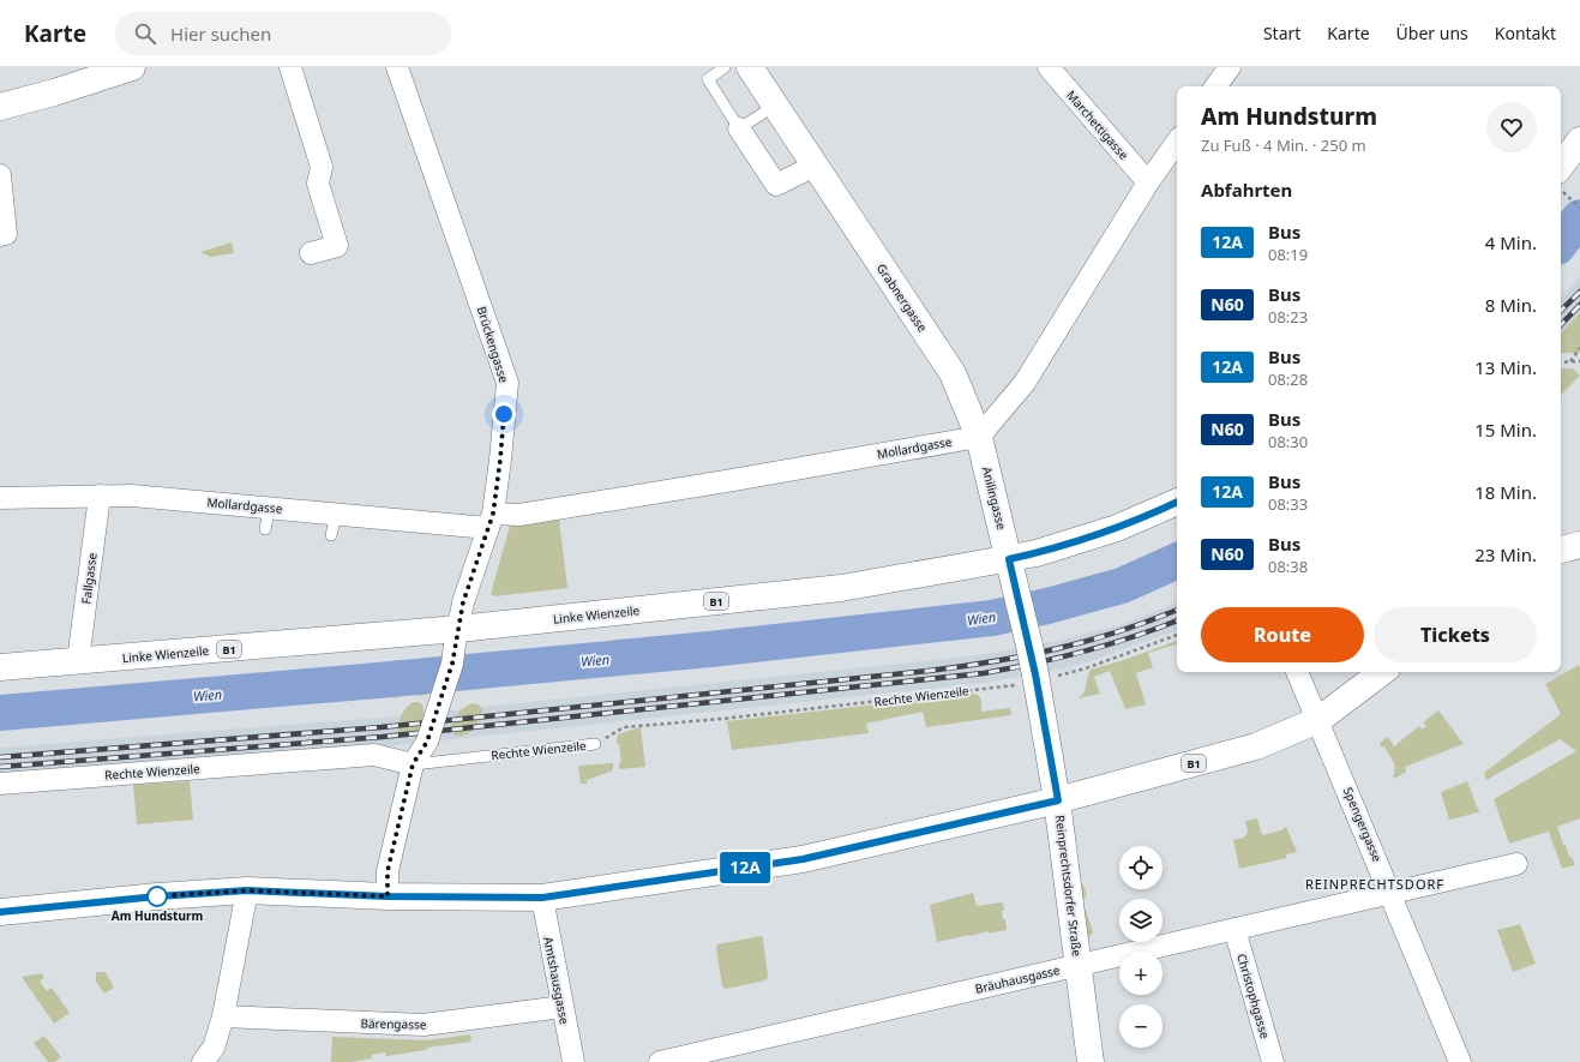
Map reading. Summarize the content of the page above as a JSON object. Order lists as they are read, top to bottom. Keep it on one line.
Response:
{"streets":{"main road":["Grabnergasse","Anilingasse","B1","Linke Wienzeile","Reinprechtsdorfer Straße"],"street":["Marchettigasse","Brückengasse","Mollardgasse","Fallgasse","Rechte Wienzeile","Spengergasse","Bräuhausgasse","Amtshausgasse","Christophgasse","Bärengasse"]},"crossings":[["Grabnergasse","Mollardgasse"],["Grabnergasse","Anilingasse"],["Brückengasse","Mollardgasse"],["Brückengasse","B1"],["Brückengasse","Linke Wienzeile"],["Brückengasse","Rechte Wienzeile"],["Mollardgasse","Anilingasse"],["Mollardgasse","Fallgasse"],["Anilingasse","Linke Wienzeile"],["Anilingasse","Rechte Wienzeile"],["Anilingasse","Reinprechtsdorfer Straße"],["Fallgasse","Linke Wienzeile"],["B1","Spengergasse"],["B1","Reinprechtsdorfer Straße"],["B1","Amtshausgasse"],["Rechte Wienzeile","Reinprechtsdorfer Straße"],["Spengergasse","Bräuhausgasse"],["Reinprechtsdorfer Straße","Bräuhausgasse"],["Bräuhausgasse","Christophgasse"],["Amtshausgasse","Bärengasse"]],"districts":["REINPRECHTSDORF"],"water":["Wien"],"places":["Am Hundsturm"],"lines":["bus line 12A"],"page":{"header":"Karte","search":"Hier suchen","nav":["Start","Karte","Über uns","Kontakt"],"on_map":"12A","heading":[["Am Hundsturm","Zu Fuß · 4 Min. · 250 m"],"Abfahrten"],"list":[{"mark":"12A","name":"Bus","note":"08:19","value":"4 Min."},{"mark":"N60","name":"Bus","note":"08:23","value":"8 Min."},{"mark":"12A","name":"Bus","note":"08:28","value":"13 Min."},{"mark":"N60","name":"Bus","note":"08:30","value":"15 Min."},{"mark":"12A","name":"Bus","note":"08:33","value":"18 Min."},{"mark":"N60","name":"Bus","note":"08:38","value":"23 Min."}],"buttons":["Route","Tickets"],"map_buttons":["+","−"]}}
